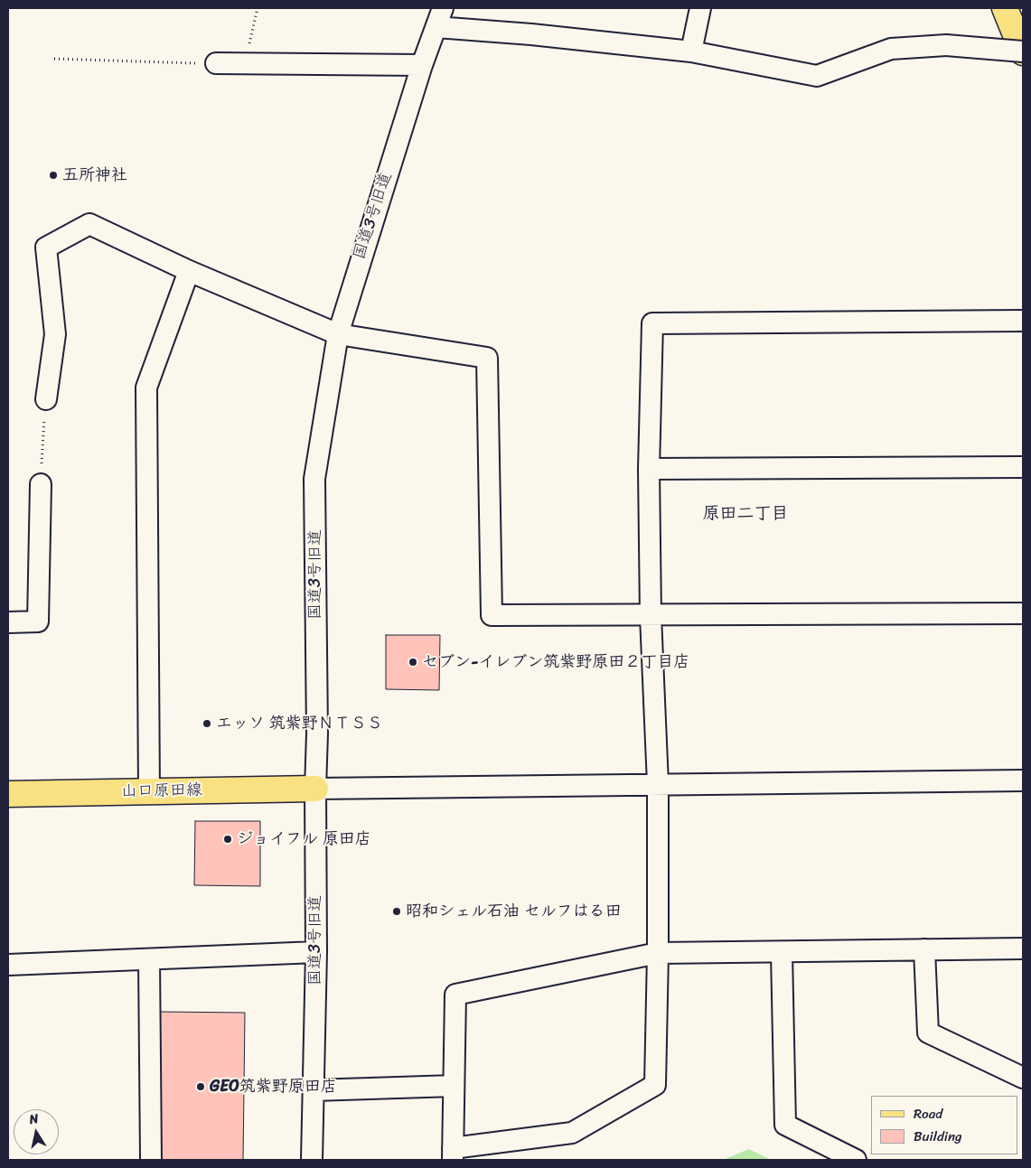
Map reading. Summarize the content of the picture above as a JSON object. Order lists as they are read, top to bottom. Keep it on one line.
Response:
{"streets":{"main road":["山口原田線"],"street":["国道3号旧道"]},"crossings":[["国道3号旧道","山口原田線"]],"districts":["原田二丁目"],"places":["五所神社","セブン-イレブン筑紫野原田２丁目店","エッソ 筑紫野ＮＴＳＳ","ジョイフル 原田店","昭和シェル石油 セルフはる田","GEO筑紫野原田店"],"legend":["Road","Building"],"north":"top"}
